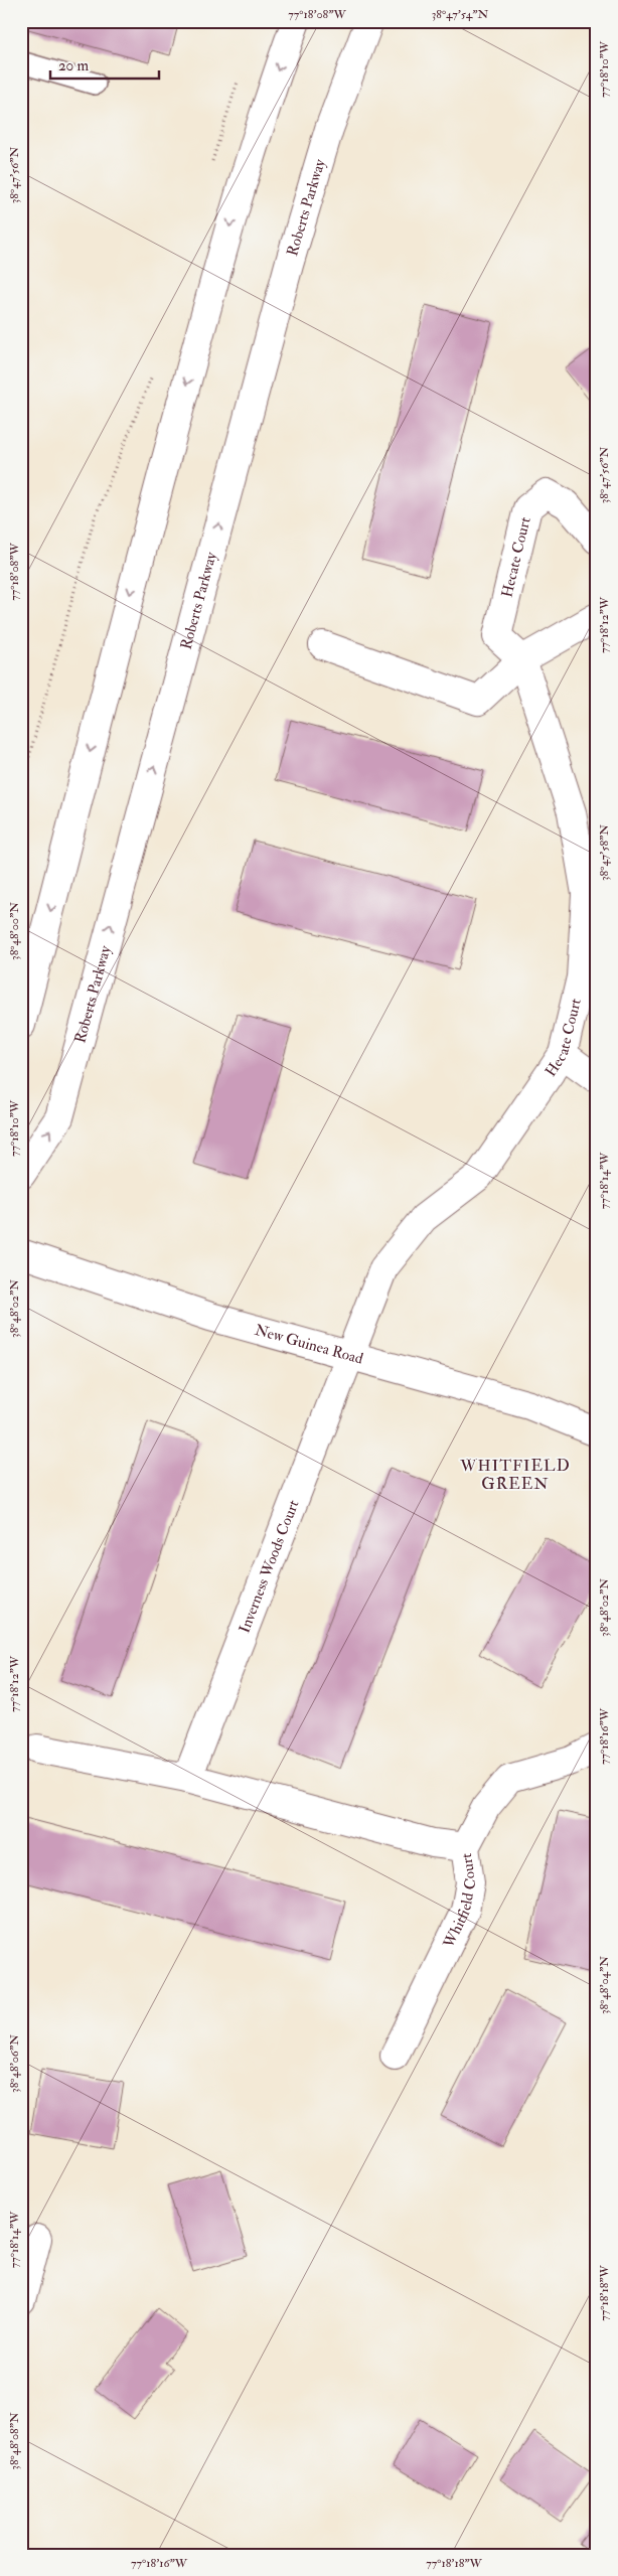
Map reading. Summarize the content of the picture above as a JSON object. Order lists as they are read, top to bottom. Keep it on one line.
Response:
{"streets":{"street":["Roberts Parkway","Hecate Court","New Guinea Road","Inverness Woods Court","Whitfield Court"]},"crossings":[["Hecate Court","New Guinea Road"],["Hecate Court","Inverness Woods Court"],["New Guinea Road","Inverness Woods Court"]],"districts":["WHITFIELD GREEN"],"scale_bar":"20 m","coordinates":["77°18'08\"W","38°47'54\"N","77°18'10\"W","38°47'56\"N","77°18'12\"W","38°47'58\"N","38°48'00\"N","77°18'14\"W","38°48'02\"N","77°18'16\"W","38°48'04\"N","38°48'06\"N","77°18'18\"W","38°48'08\"N"]}
